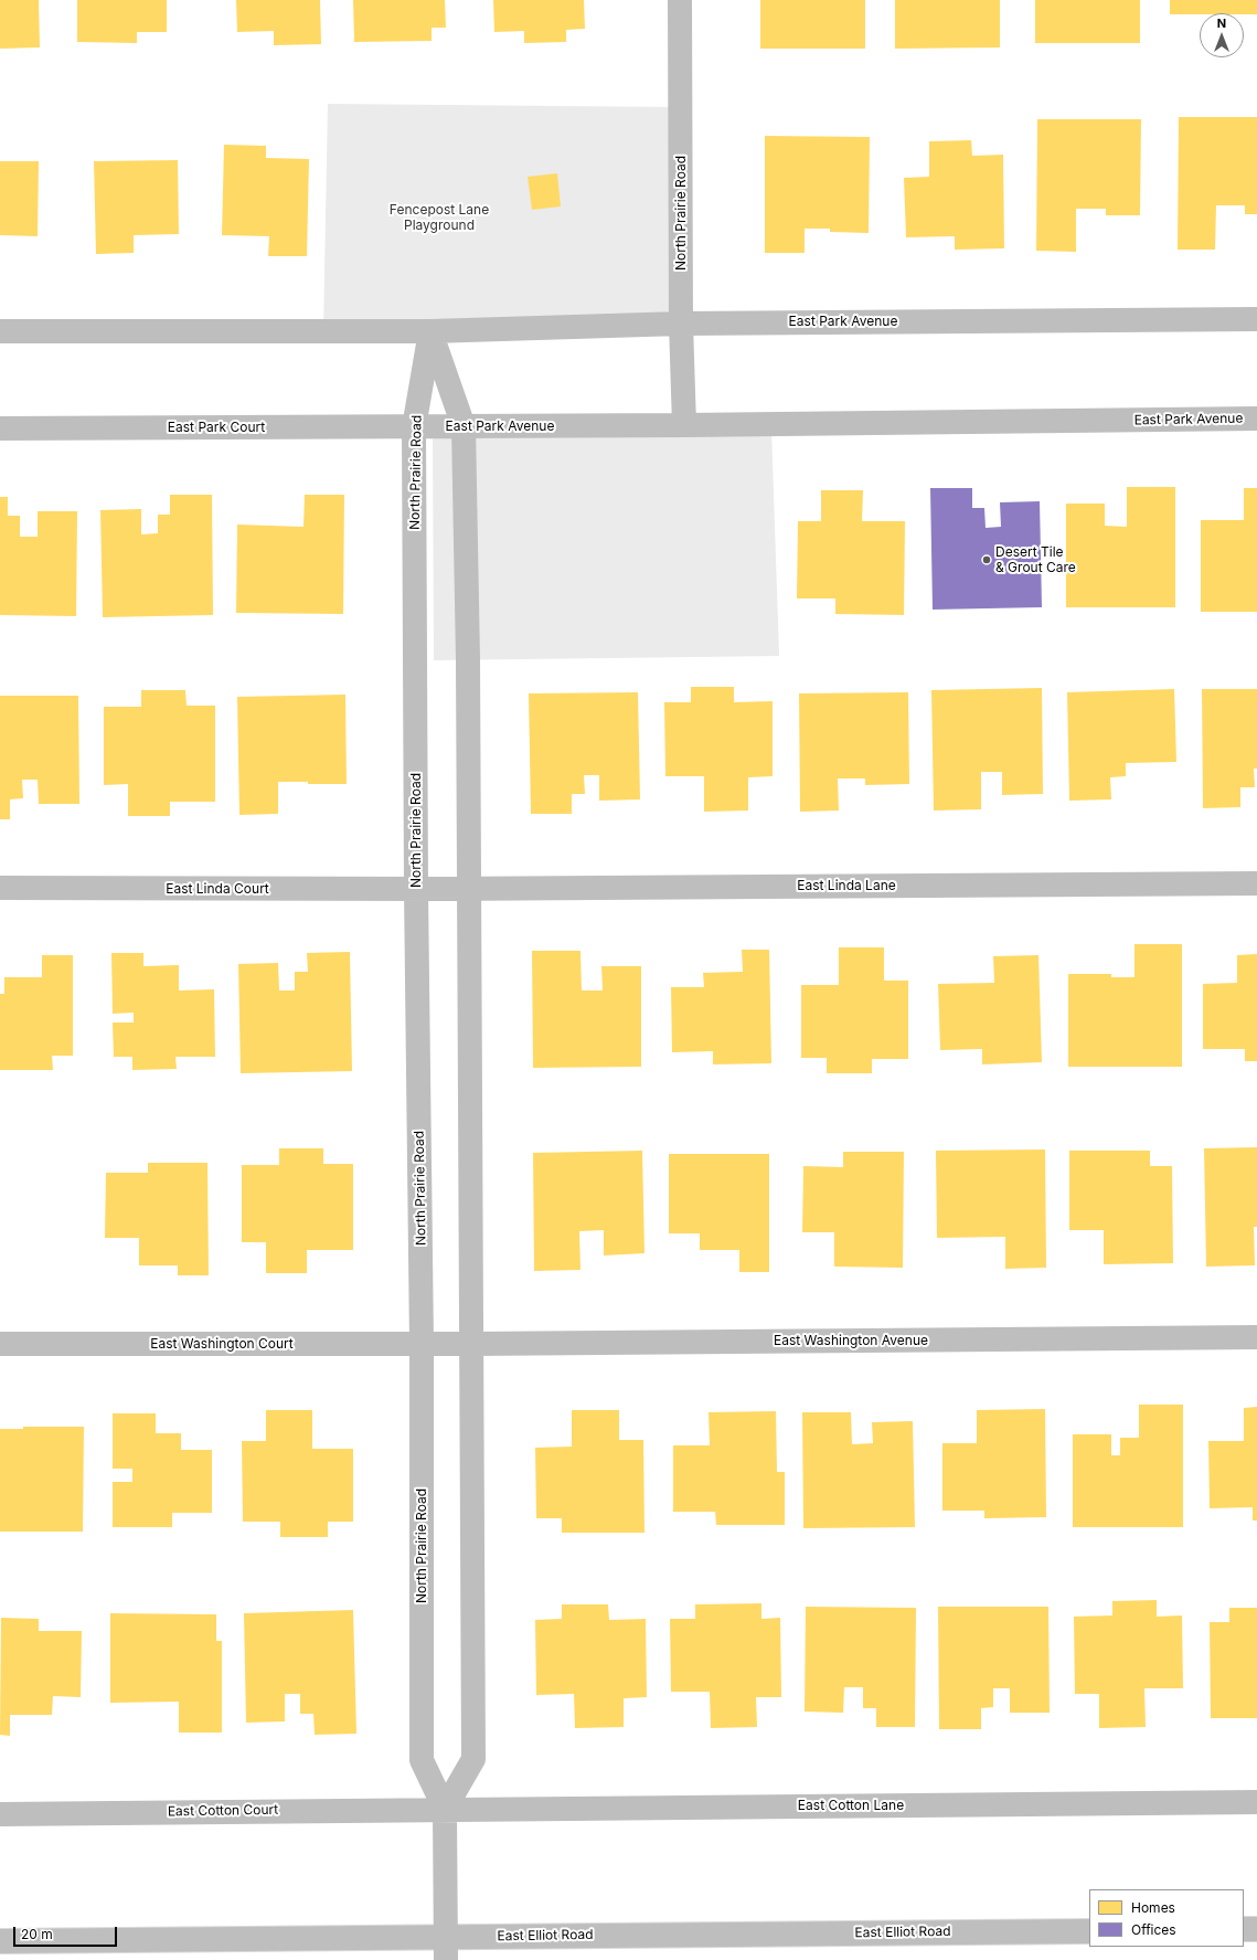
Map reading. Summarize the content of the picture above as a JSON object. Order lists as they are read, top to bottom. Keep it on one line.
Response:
{"streets":{"street":["North Prairie Road","East Park Avenue","East Park Court","East Linda Lane","East Linda Court","East Washington Avenue","East Washington Court","East Cotton Lane","East Cotton Court","East Elliot Road"]},"crossings":[["North Prairie Road","East Park Avenue"],["North Prairie Road","East Park Court"],["North Prairie Road","East Linda Lane"],["North Prairie Road","East Linda Court"],["North Prairie Road","East Washington Avenue"],["North Prairie Road","East Washington Court"],["North Prairie Road","East Cotton Lane"],["North Prairie Road","East Cotton Court"],["North Prairie Road","East Elliot Road"],["East Park Avenue","East Park Court"],["East Linda Lane","East Linda Court"],["East Washington Avenue","East Washington Court"],["East Cotton Lane","East Cotton Court"]],"parks":["Fencepost Lane Playground"],"places":["Desert Tile & Grout Care"],"legend":["Homes","Offices"],"scale_bar":"20 m","north":"top"}
